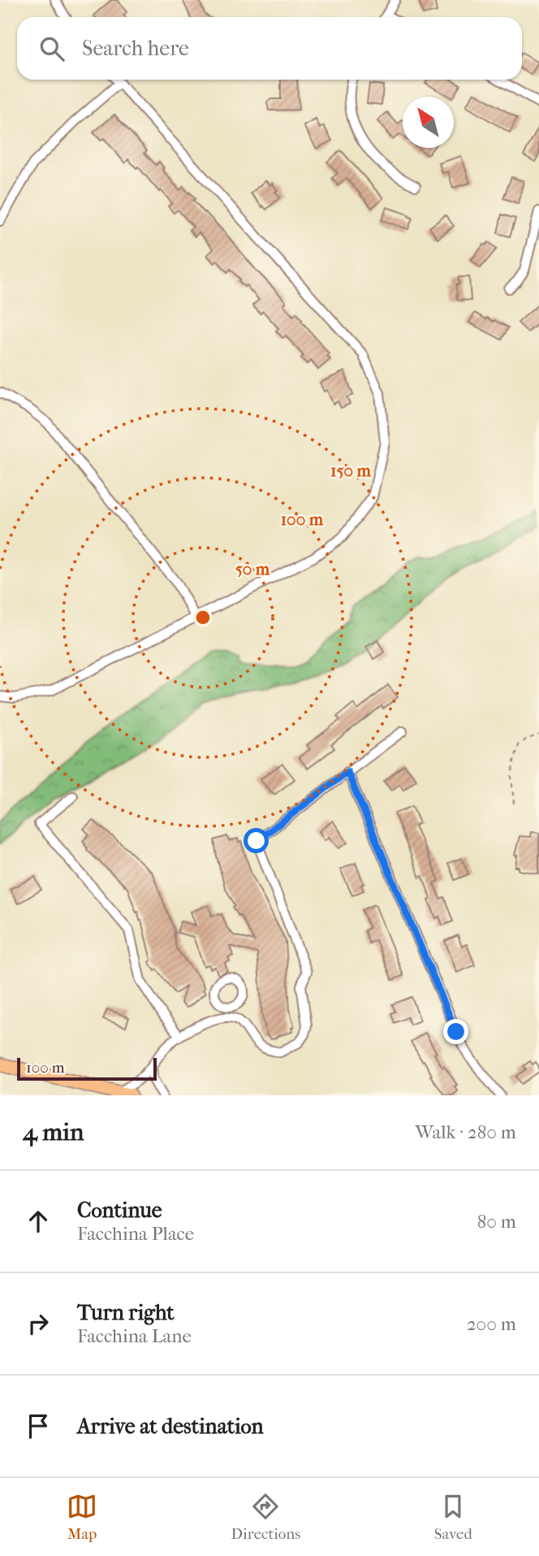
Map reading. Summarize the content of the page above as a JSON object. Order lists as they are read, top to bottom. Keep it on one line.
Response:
{"scale_bar":"100 m","north":"top left","page":{"search":"Search here","scale":"100 m","heading":["4 min","Walk · 280 m"],"list":[["Continue","Facchina Place","80 m"],["Turn right","Facchina Lane","200 m"],"Arrive at destination"],"nav":["Map","Directions","Saved"]},"rings":["150 m","100 m","50 m"]}
